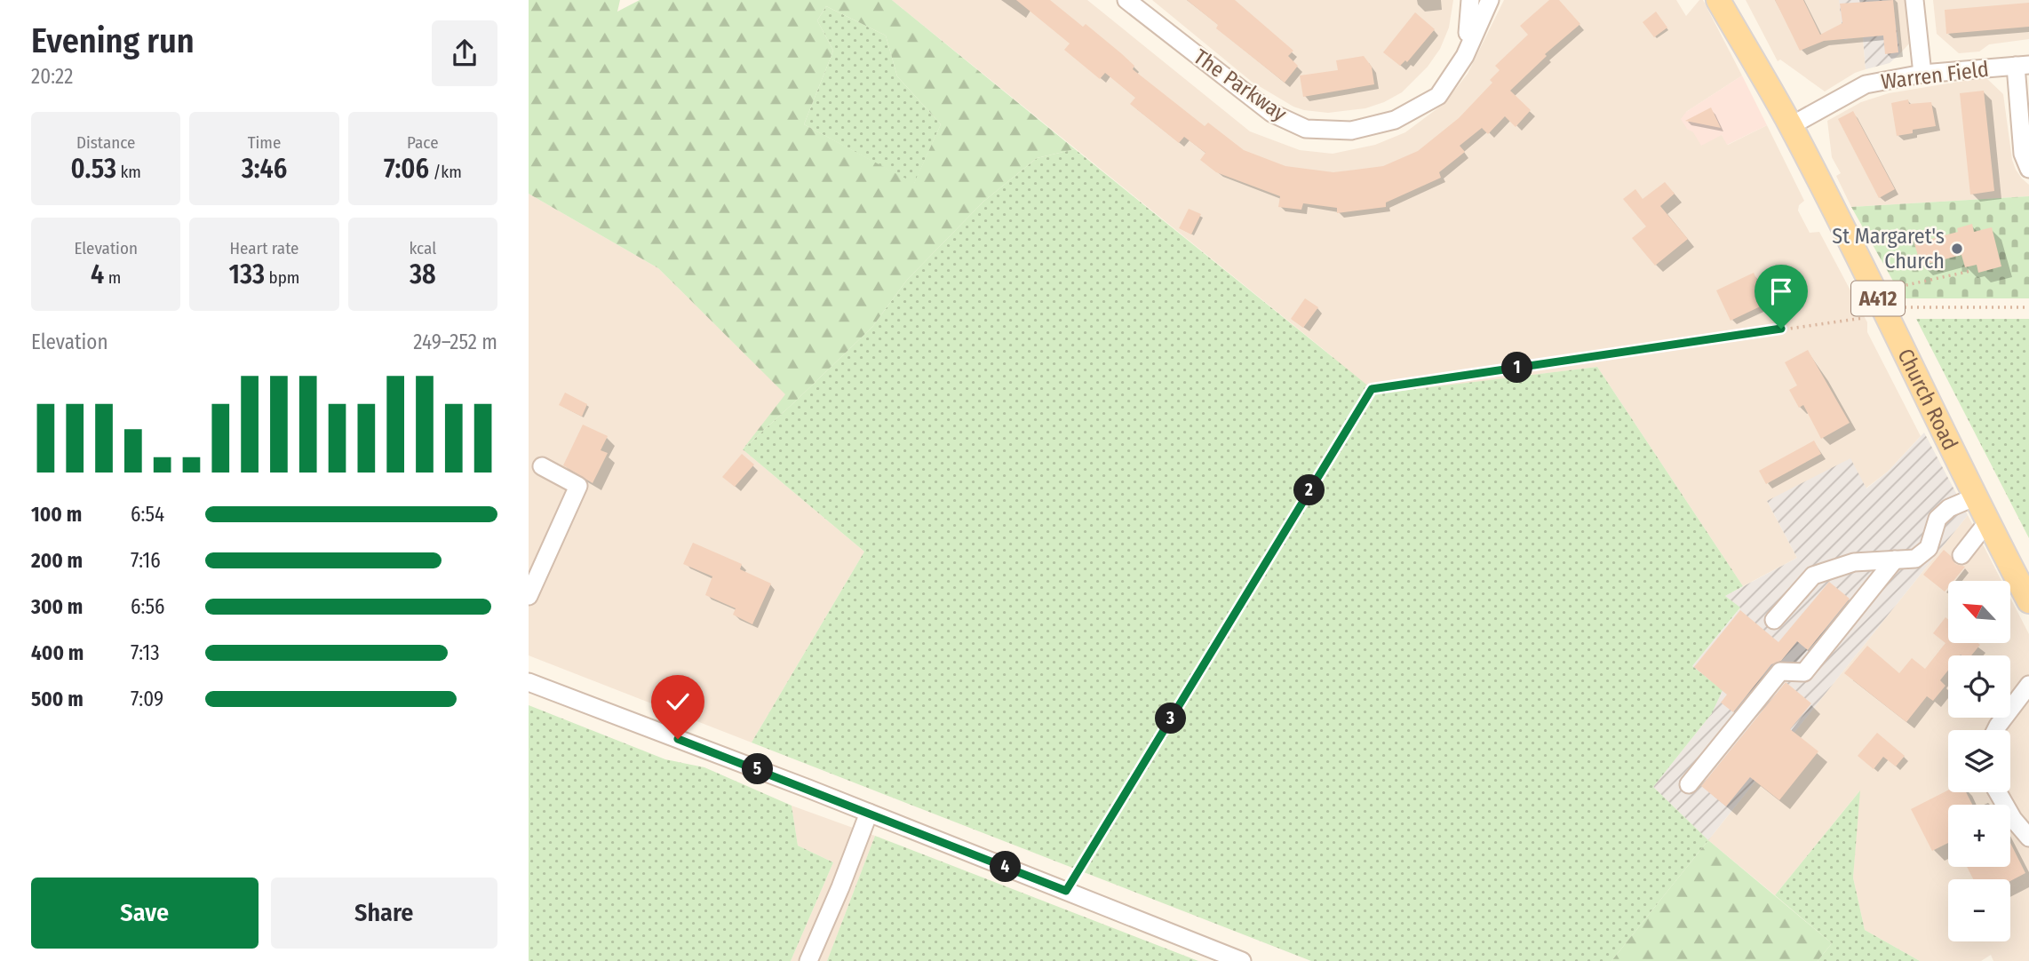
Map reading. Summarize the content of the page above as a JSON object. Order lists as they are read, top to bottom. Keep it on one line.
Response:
{"streets":{"main road":["A412","Church Road"],"street":["Warren Field","The Parkway"]},"crossings":[["Warren Field","Church Road"]],"places":["St Margaret's Church"],"north":"top left","page":{"heading":["Evening run","20:22"],"stats":[["Distance","0.53 km"],["Time","3:46"],["Pace","7:06 /km"],["Elevation","4 m"],["Heart rate","133 bpm"],["kcal","38"]],"chart":["Elevation","249–252 m"],"pins":["1","2","3","5","4"],"list":[{"name":"100 m","note":"6:54"},{"name":"200 m","note":"7:16"},{"name":"300 m","note":"6:56"},{"name":"400 m","note":"7:13"},{"name":"500 m","note":"7:09"}],"map_buttons":["+","−"],"buttons":["Save","Share"]}}
